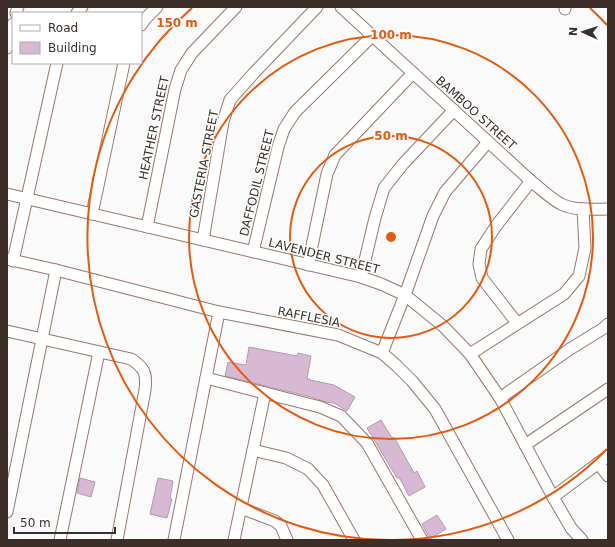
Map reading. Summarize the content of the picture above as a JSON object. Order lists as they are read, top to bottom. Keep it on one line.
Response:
{"streets":{"street":["BAMBOO STREET","HEATHER STREET","GASTERIA STREET","DAFFODIL STREET","LAVENDER STREET","RAFFLESIA"]},"crossings":[["BAMBOO STREET","DAFFODIL STREET"],["HEATHER STREET","LAVENDER STREET"],["GASTERIA STREET","LAVENDER STREET"],["DAFFODIL STREET","LAVENDER STREET"]],"legend":["Road","Building"],"scale_bar":"50 m","north":"left","rings":["150 m","100 m","50 m"]}
